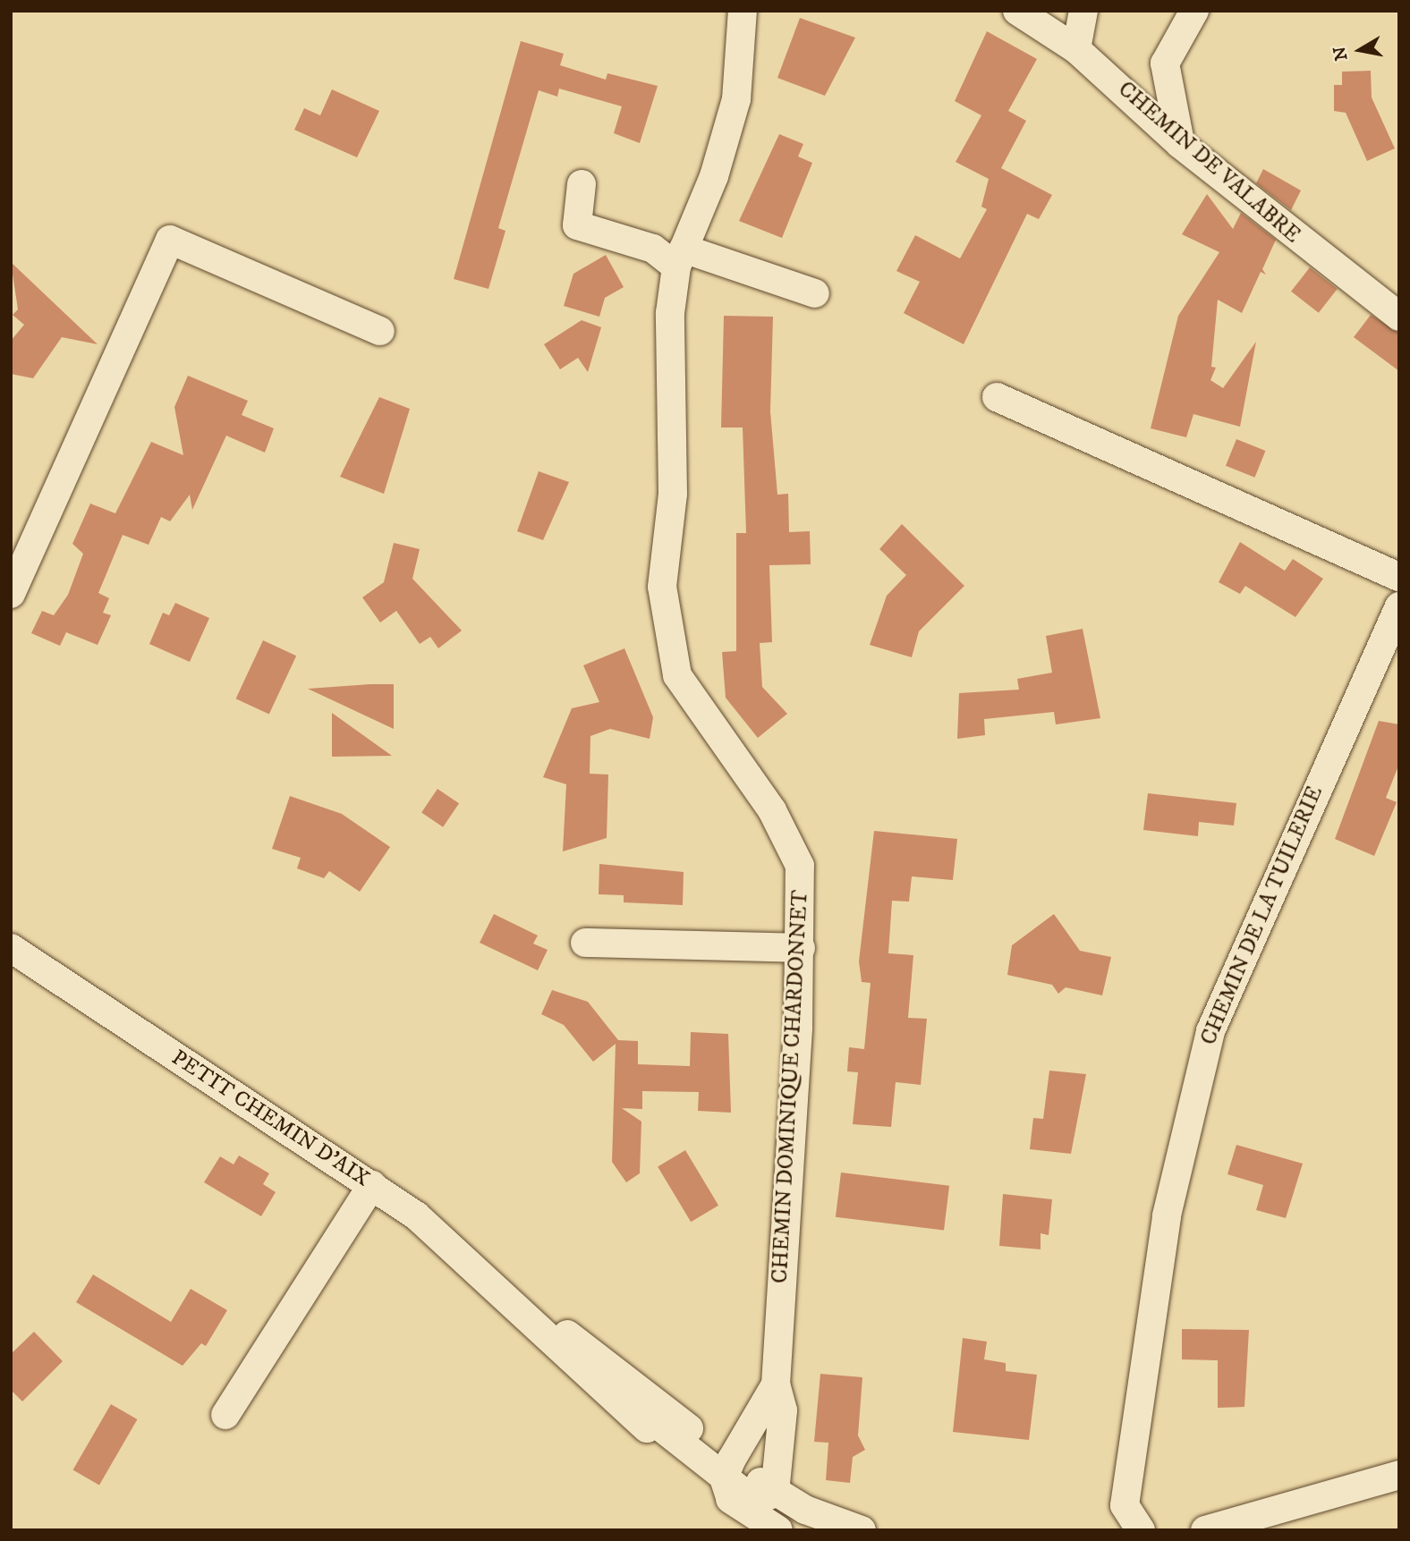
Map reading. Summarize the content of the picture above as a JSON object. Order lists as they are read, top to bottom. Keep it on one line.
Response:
{"streets":{"street":["CHEMIN DE VALABRE","CHEMIN DE LA TUILERIE","CHEMIN DOMINIQUE CHARDONNET","PETIT CHEMIN D'AIX"]},"crossings":[["CHEMIN DOMINIQUE CHARDONNET","PETIT CHEMIN D'AIX"]],"north":"left"}
